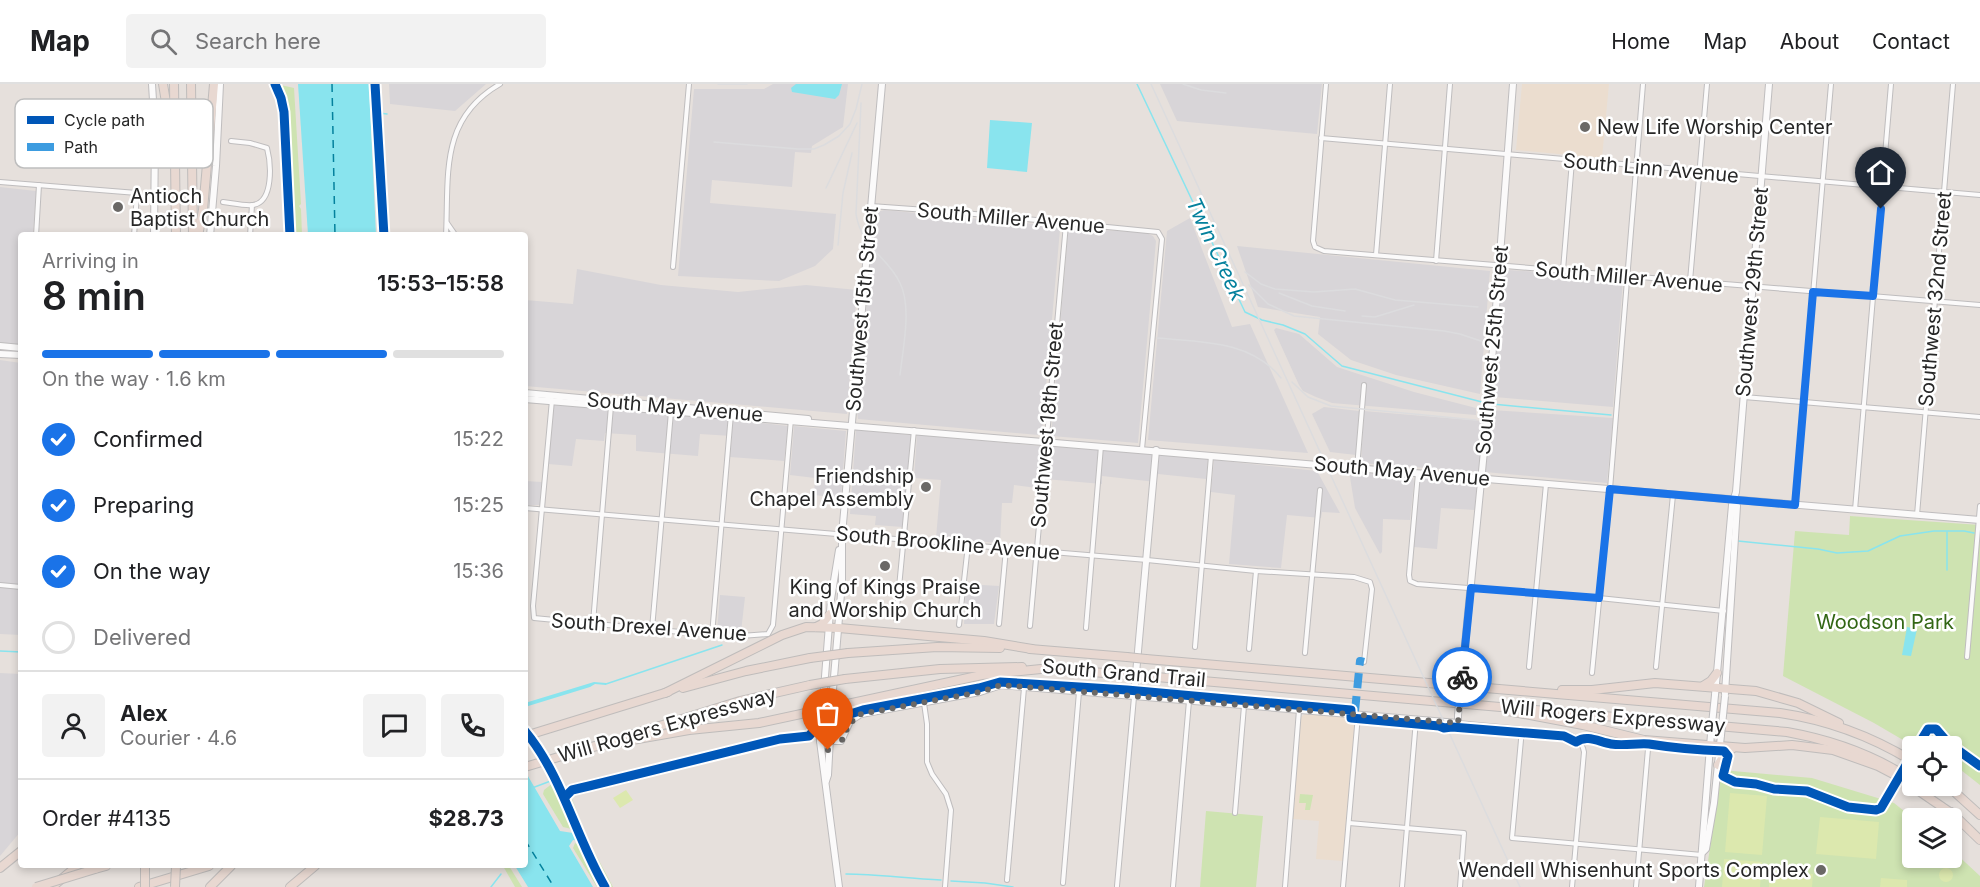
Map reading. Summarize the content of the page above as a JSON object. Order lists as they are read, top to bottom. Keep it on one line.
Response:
{"streets":{"highway":["Will Rogers Expressway"],"main road":["Southwest 29th Street","Southwest 15th Street","Southwest 25th Street","South May Avenue"],"street":["South Linn Avenue","South Miller Avenue","Southwest 32nd Street","Southwest 18th Street","South Brookline Avenue","South Drexel Avenue"],"cycle path":["South Grand Trail"]},"crossings":[["South Linn Avenue","South Miller Avenue"],["South Linn Avenue","Southwest 29th Street"],["South Linn Avenue","Southwest 32nd Street"],["South Linn Avenue","Southwest 25th Street"],["South Miller Avenue","Southwest 29th Street"],["South Miller Avenue","Southwest 32nd Street"],["South Miller Avenue","Southwest 15th Street"],["South Miller Avenue","Southwest 25th Street"],["South Miller Avenue","South May Avenue"],["South Miller Avenue","Southwest 18th Street"],["Southwest 29th Street","South May Avenue"],["Southwest 32nd Street","South May Avenue"],["Southwest 15th Street","South May Avenue"],["Southwest 15th Street","South Brookline Avenue"],["Southwest 25th Street","South May Avenue"],["South May Avenue","Southwest 18th Street"],["Southwest 18th Street","South Brookline Avenue"],["South Brookline Avenue","South Drexel Avenue"]],"water":["Twin Creek"],"parks":["Woodson Park"],"places":["New Life Worship Center","Antioch Baptist Church","Friendship Chapel Assembly","King of Kings Praise and Worship Church","Wendell Whisenhunt Sports Complex"],"legend":["Cycle path","Path"],"page":{"header":"Map","search":"Search here","nav":["Home","Map","About","Contact"],"heading":["8 min","Arriving in","15:53–15:58"],"panel":["Alex","Courier · 4.6","Order #4135","$28.73"],"bar":"On the way · 1.6 km","list":[["Confirmed","15:22"],["Preparing","15:25"],["On the way","15:36"],"Delivered"]}}
